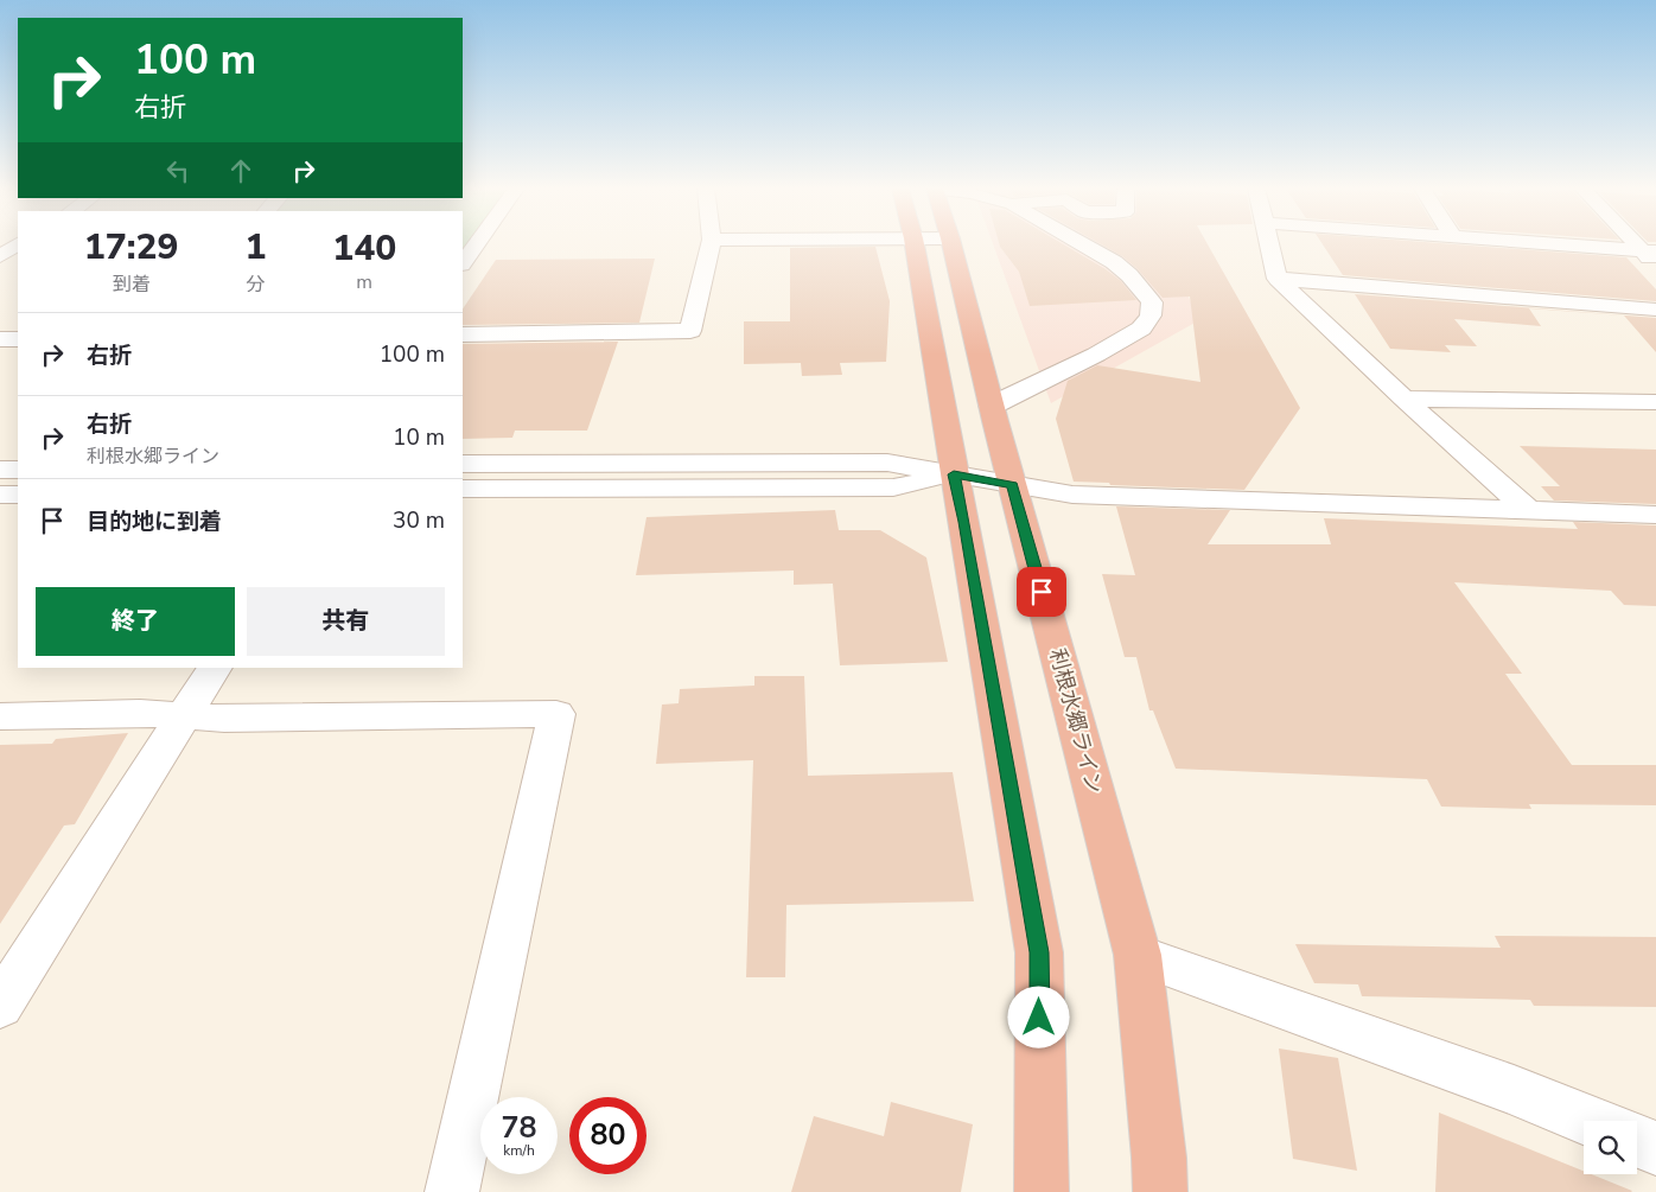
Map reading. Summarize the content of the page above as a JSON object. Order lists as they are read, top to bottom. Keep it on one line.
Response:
{"streets":{"highway":["利根水郷ライン"]},"page":{"turn":["100 m","右折"],"eta":["17:29","到着","1","分","140","m"],"list":[{"name":"右折","value":"100 m"},{"name":"右折","note":"利根水郷ライン","value":"10 m"},{"name":"目的地に到着","value":"30 m"}],"buttons":["終了","共有"],"speed":"78 km/h","limit":"80"}}
